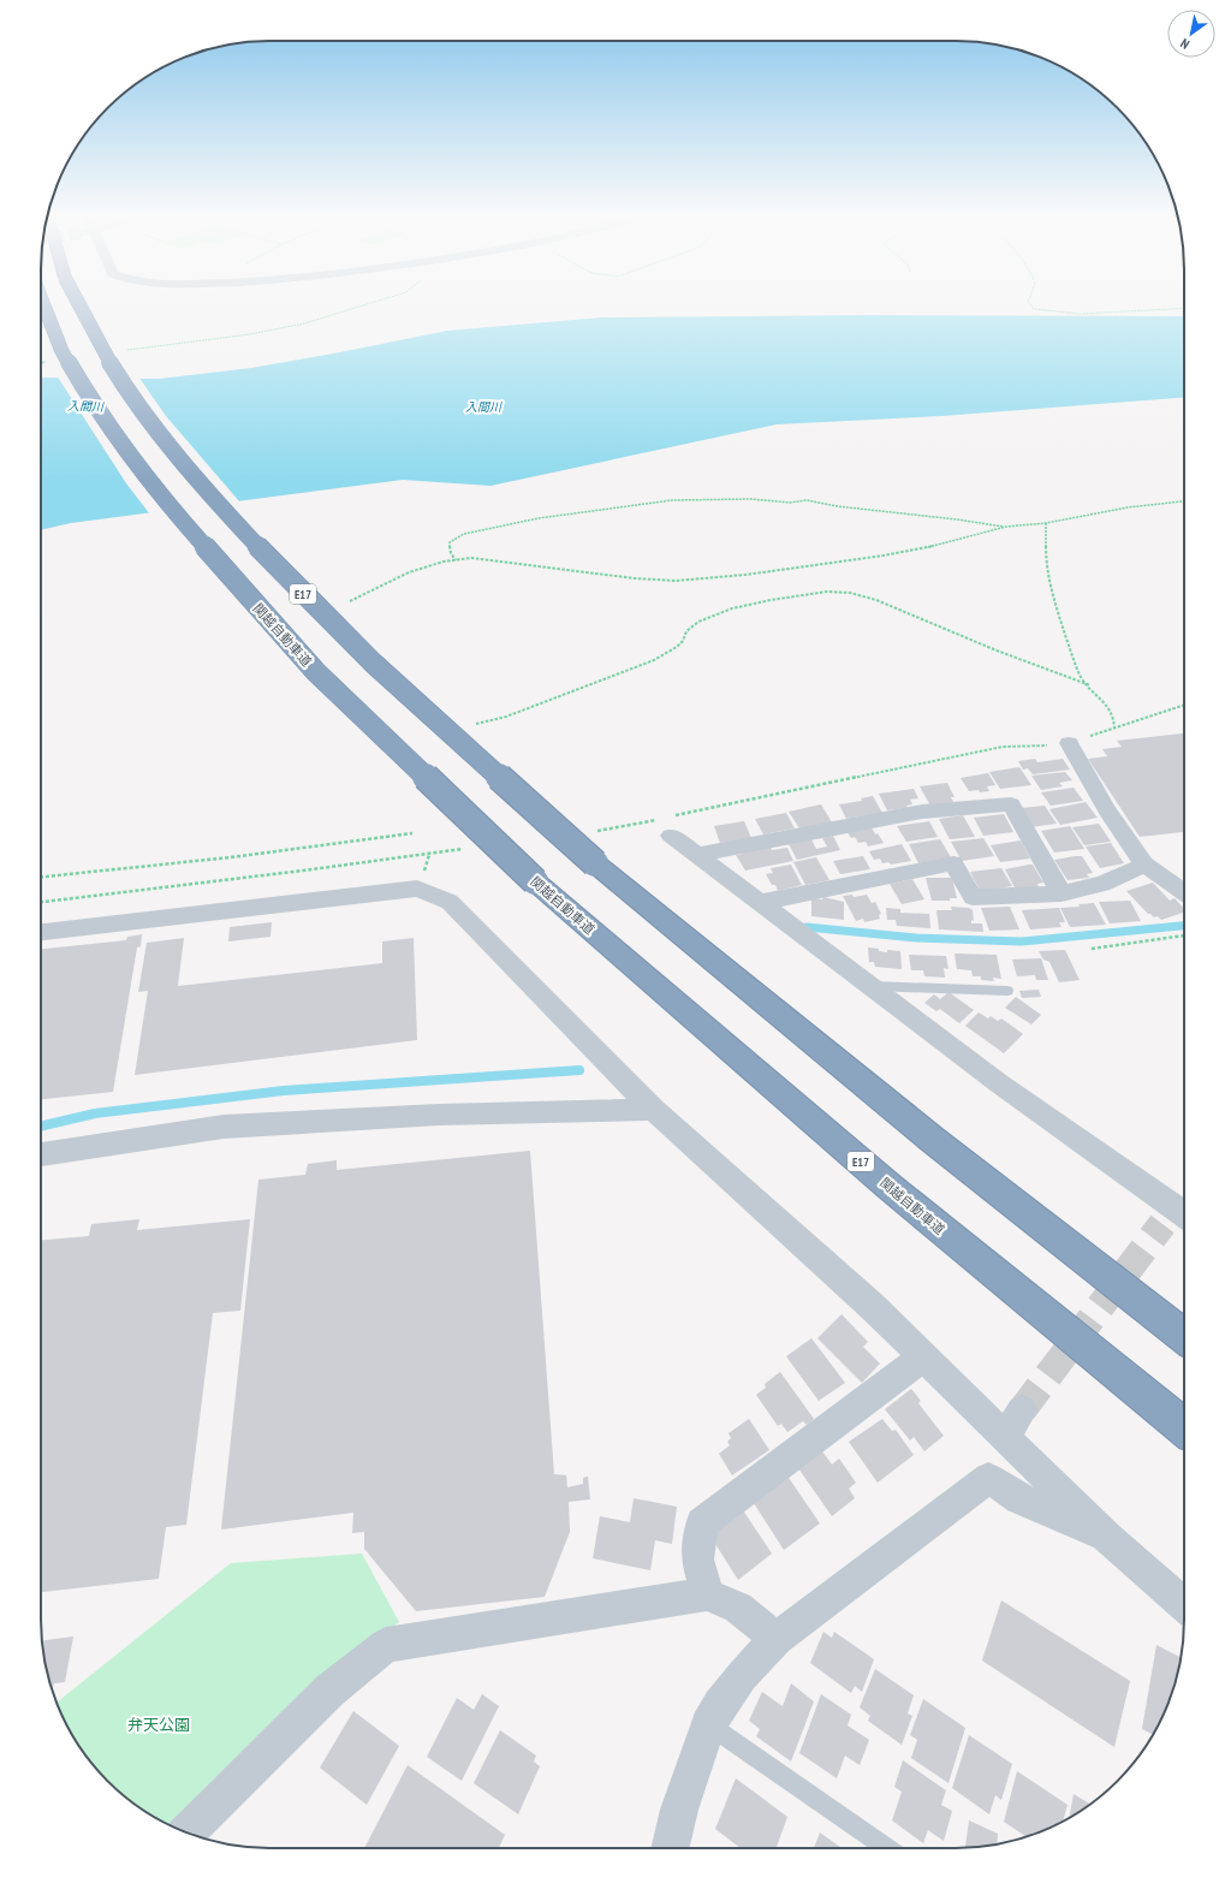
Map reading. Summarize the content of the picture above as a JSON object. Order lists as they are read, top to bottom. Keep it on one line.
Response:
{"streets":{"highway":["E17","関越自動車道"]},"water":["入間川"],"parks":["弁天公園"],"north":"bottom left"}
